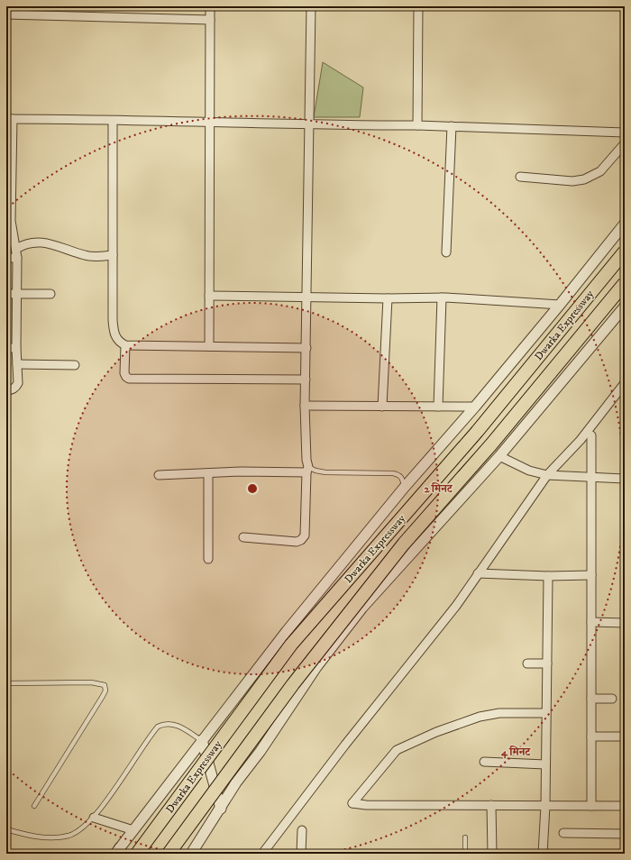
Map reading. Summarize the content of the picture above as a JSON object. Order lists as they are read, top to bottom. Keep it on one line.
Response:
{"streets":{"highway":["Dwarka Expressway"]},"rings":["2 मिनट","4 मिनट"]}
